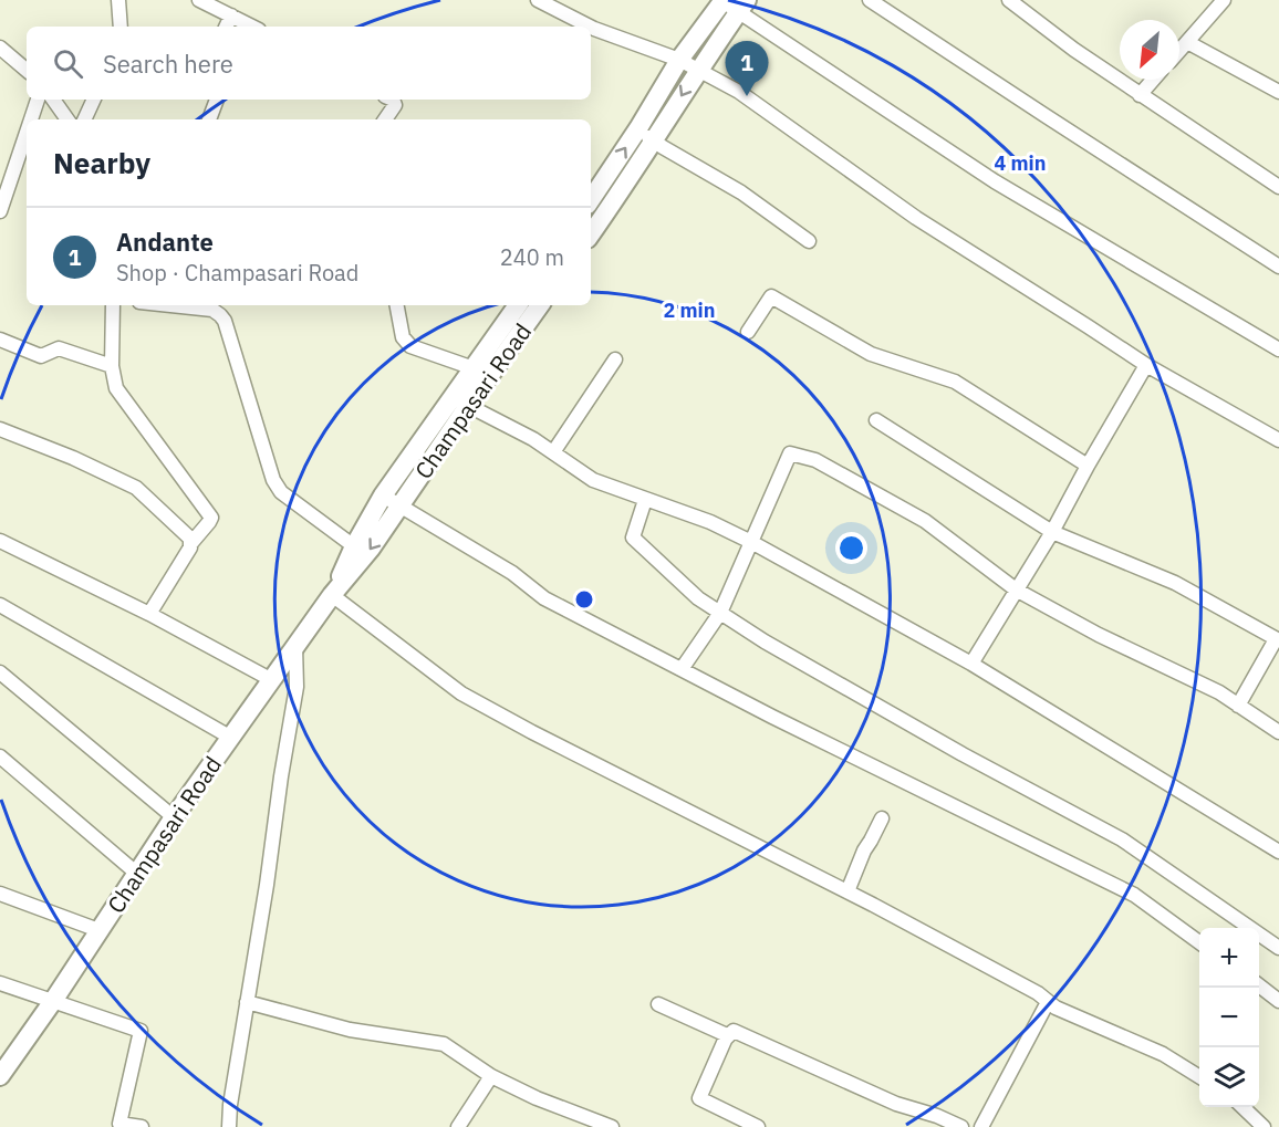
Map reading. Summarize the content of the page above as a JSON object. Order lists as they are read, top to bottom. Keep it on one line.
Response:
{"streets":{"main road":["Champasari Road"]},"north":"bottom left","page":{"search":"Search here","pins":"1","heading":"Nearby","list":[{"mark":"1","name":"Andante","note":"Shop · Champasari Road","value":"240 m"}],"map_buttons":["+","−"]},"rings":["4 min","2 min"]}
